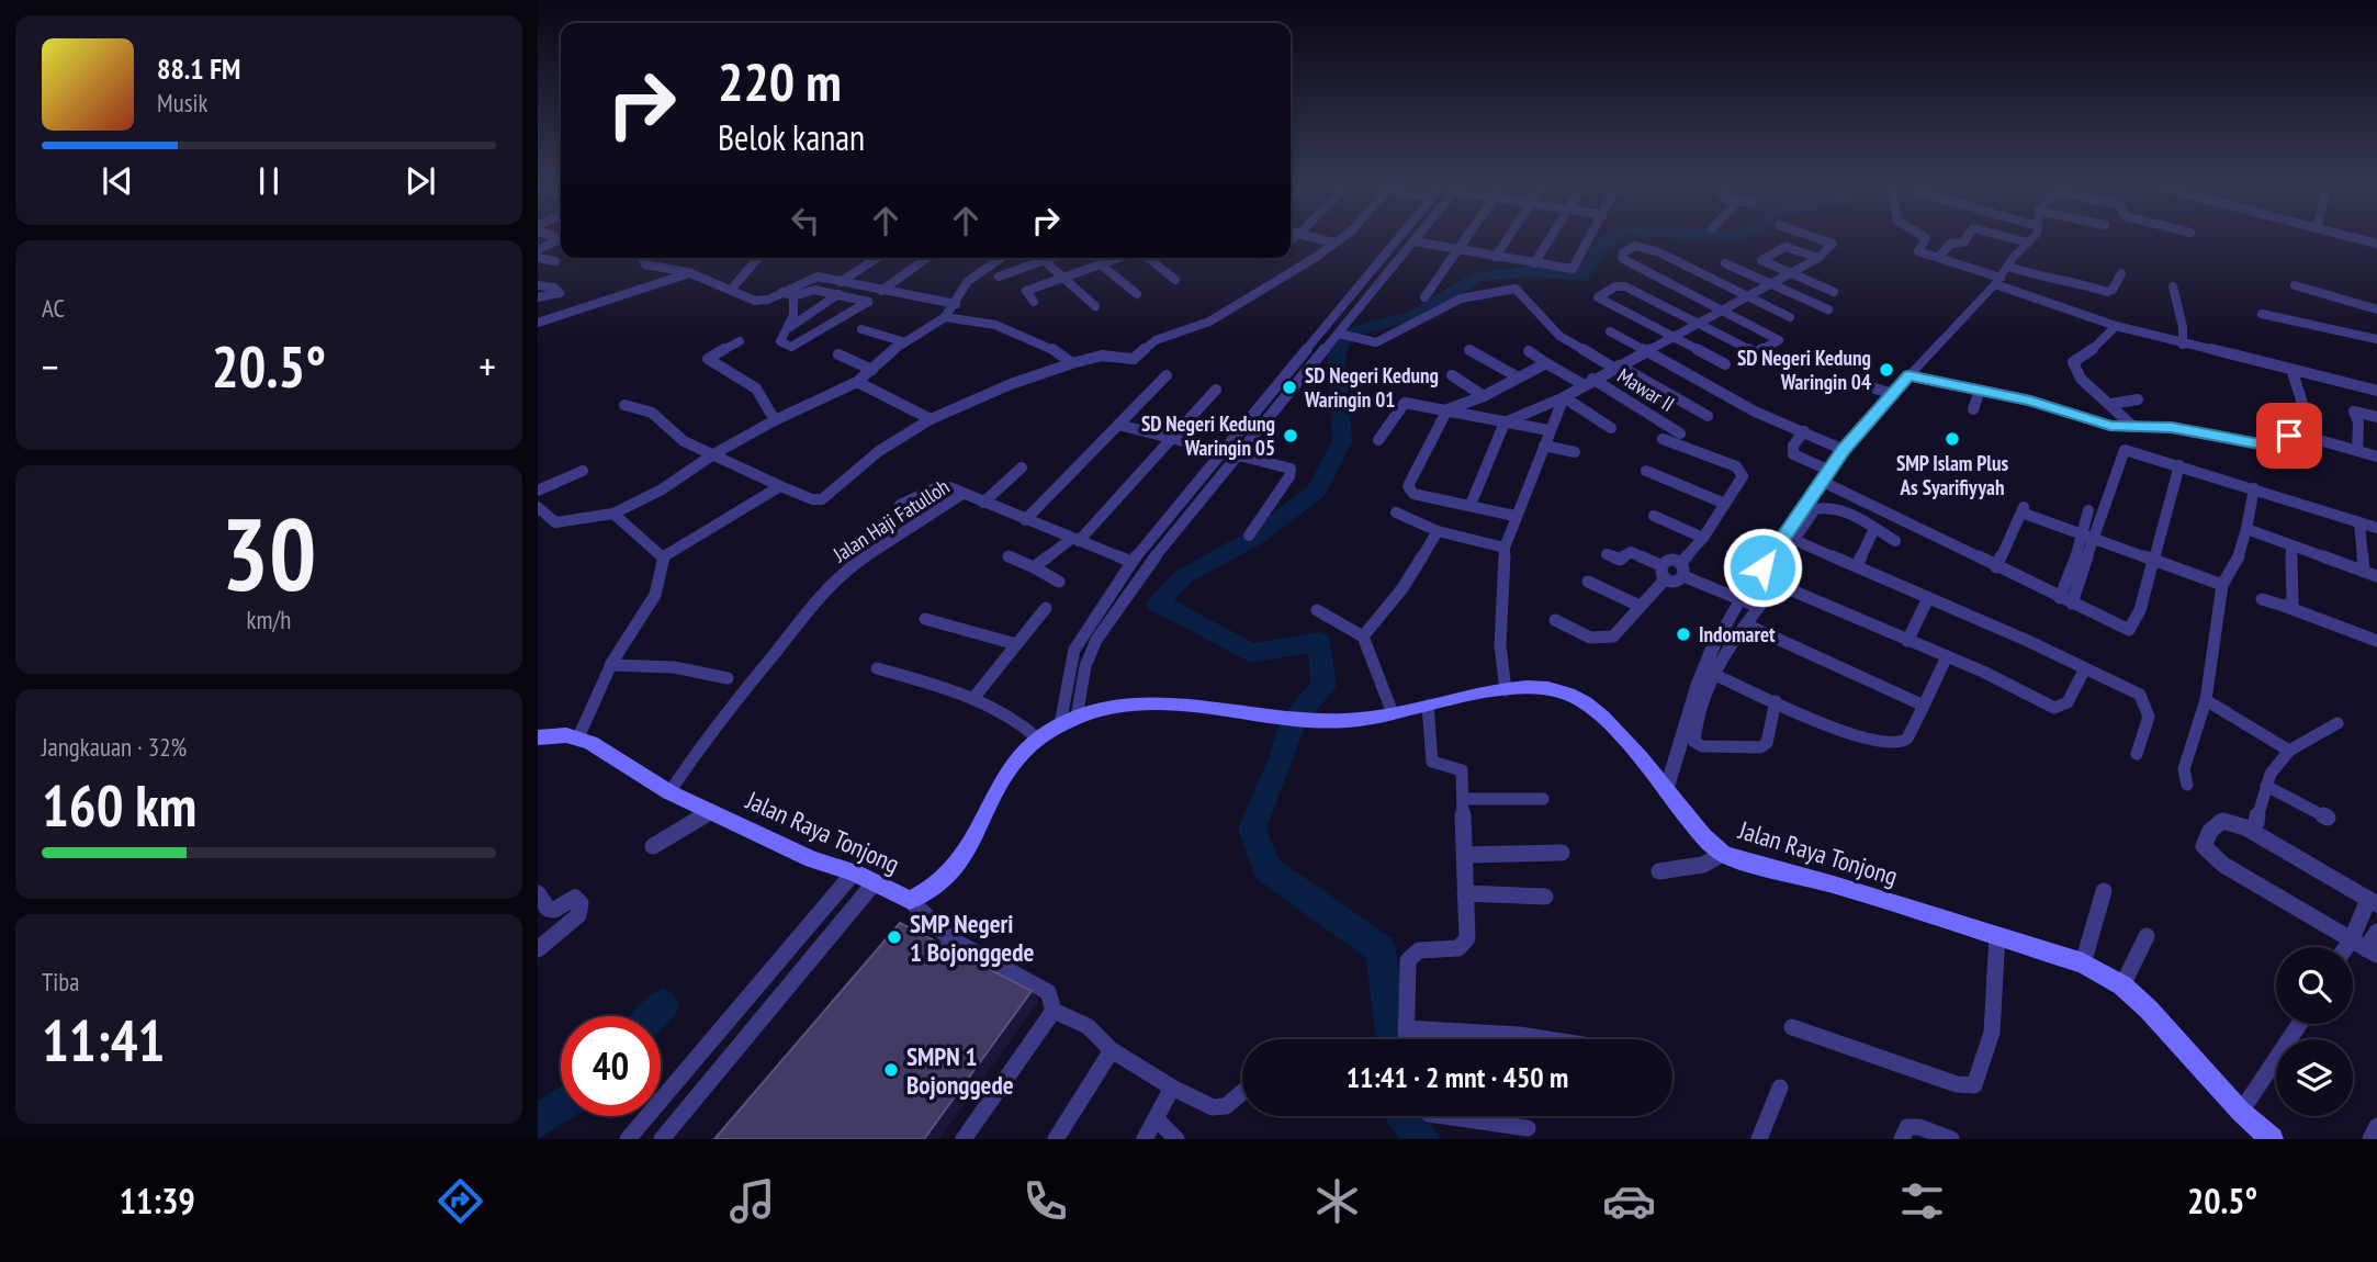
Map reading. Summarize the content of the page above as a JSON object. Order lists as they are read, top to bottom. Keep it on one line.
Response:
{"streets":{"main road":["Jalan Raya Tonjong"],"street":["Mawar II","Jalan Haji Fatulloh"]},"crossings":[["Jalan Haji Fatulloh","Jalan Raya Tonjong"]],"places":["SD Negeri Kedung Waringin 04","SD Negeri Kedung Waringin 01","SD Negeri Kedung Waringin 05","SMP Islam Plus As Syarifiyyah","Indomaret","SMP Negeri 1 Bojonggede","SMPN 1 Bojonggede"],"page":{"turn":["220 m","Belok kanan"],"song":["88.1 FM","Musik"],"tile":["AC",["30","km/h"],["Jangkauan · 32%","160 km"],["Tiba","11:41"]],"heat":["−","20.5°","+"],"limit":"40","trip":"11:41 · 2 mnt · 450 m","tabs":["11:39","20.5°"]}}
